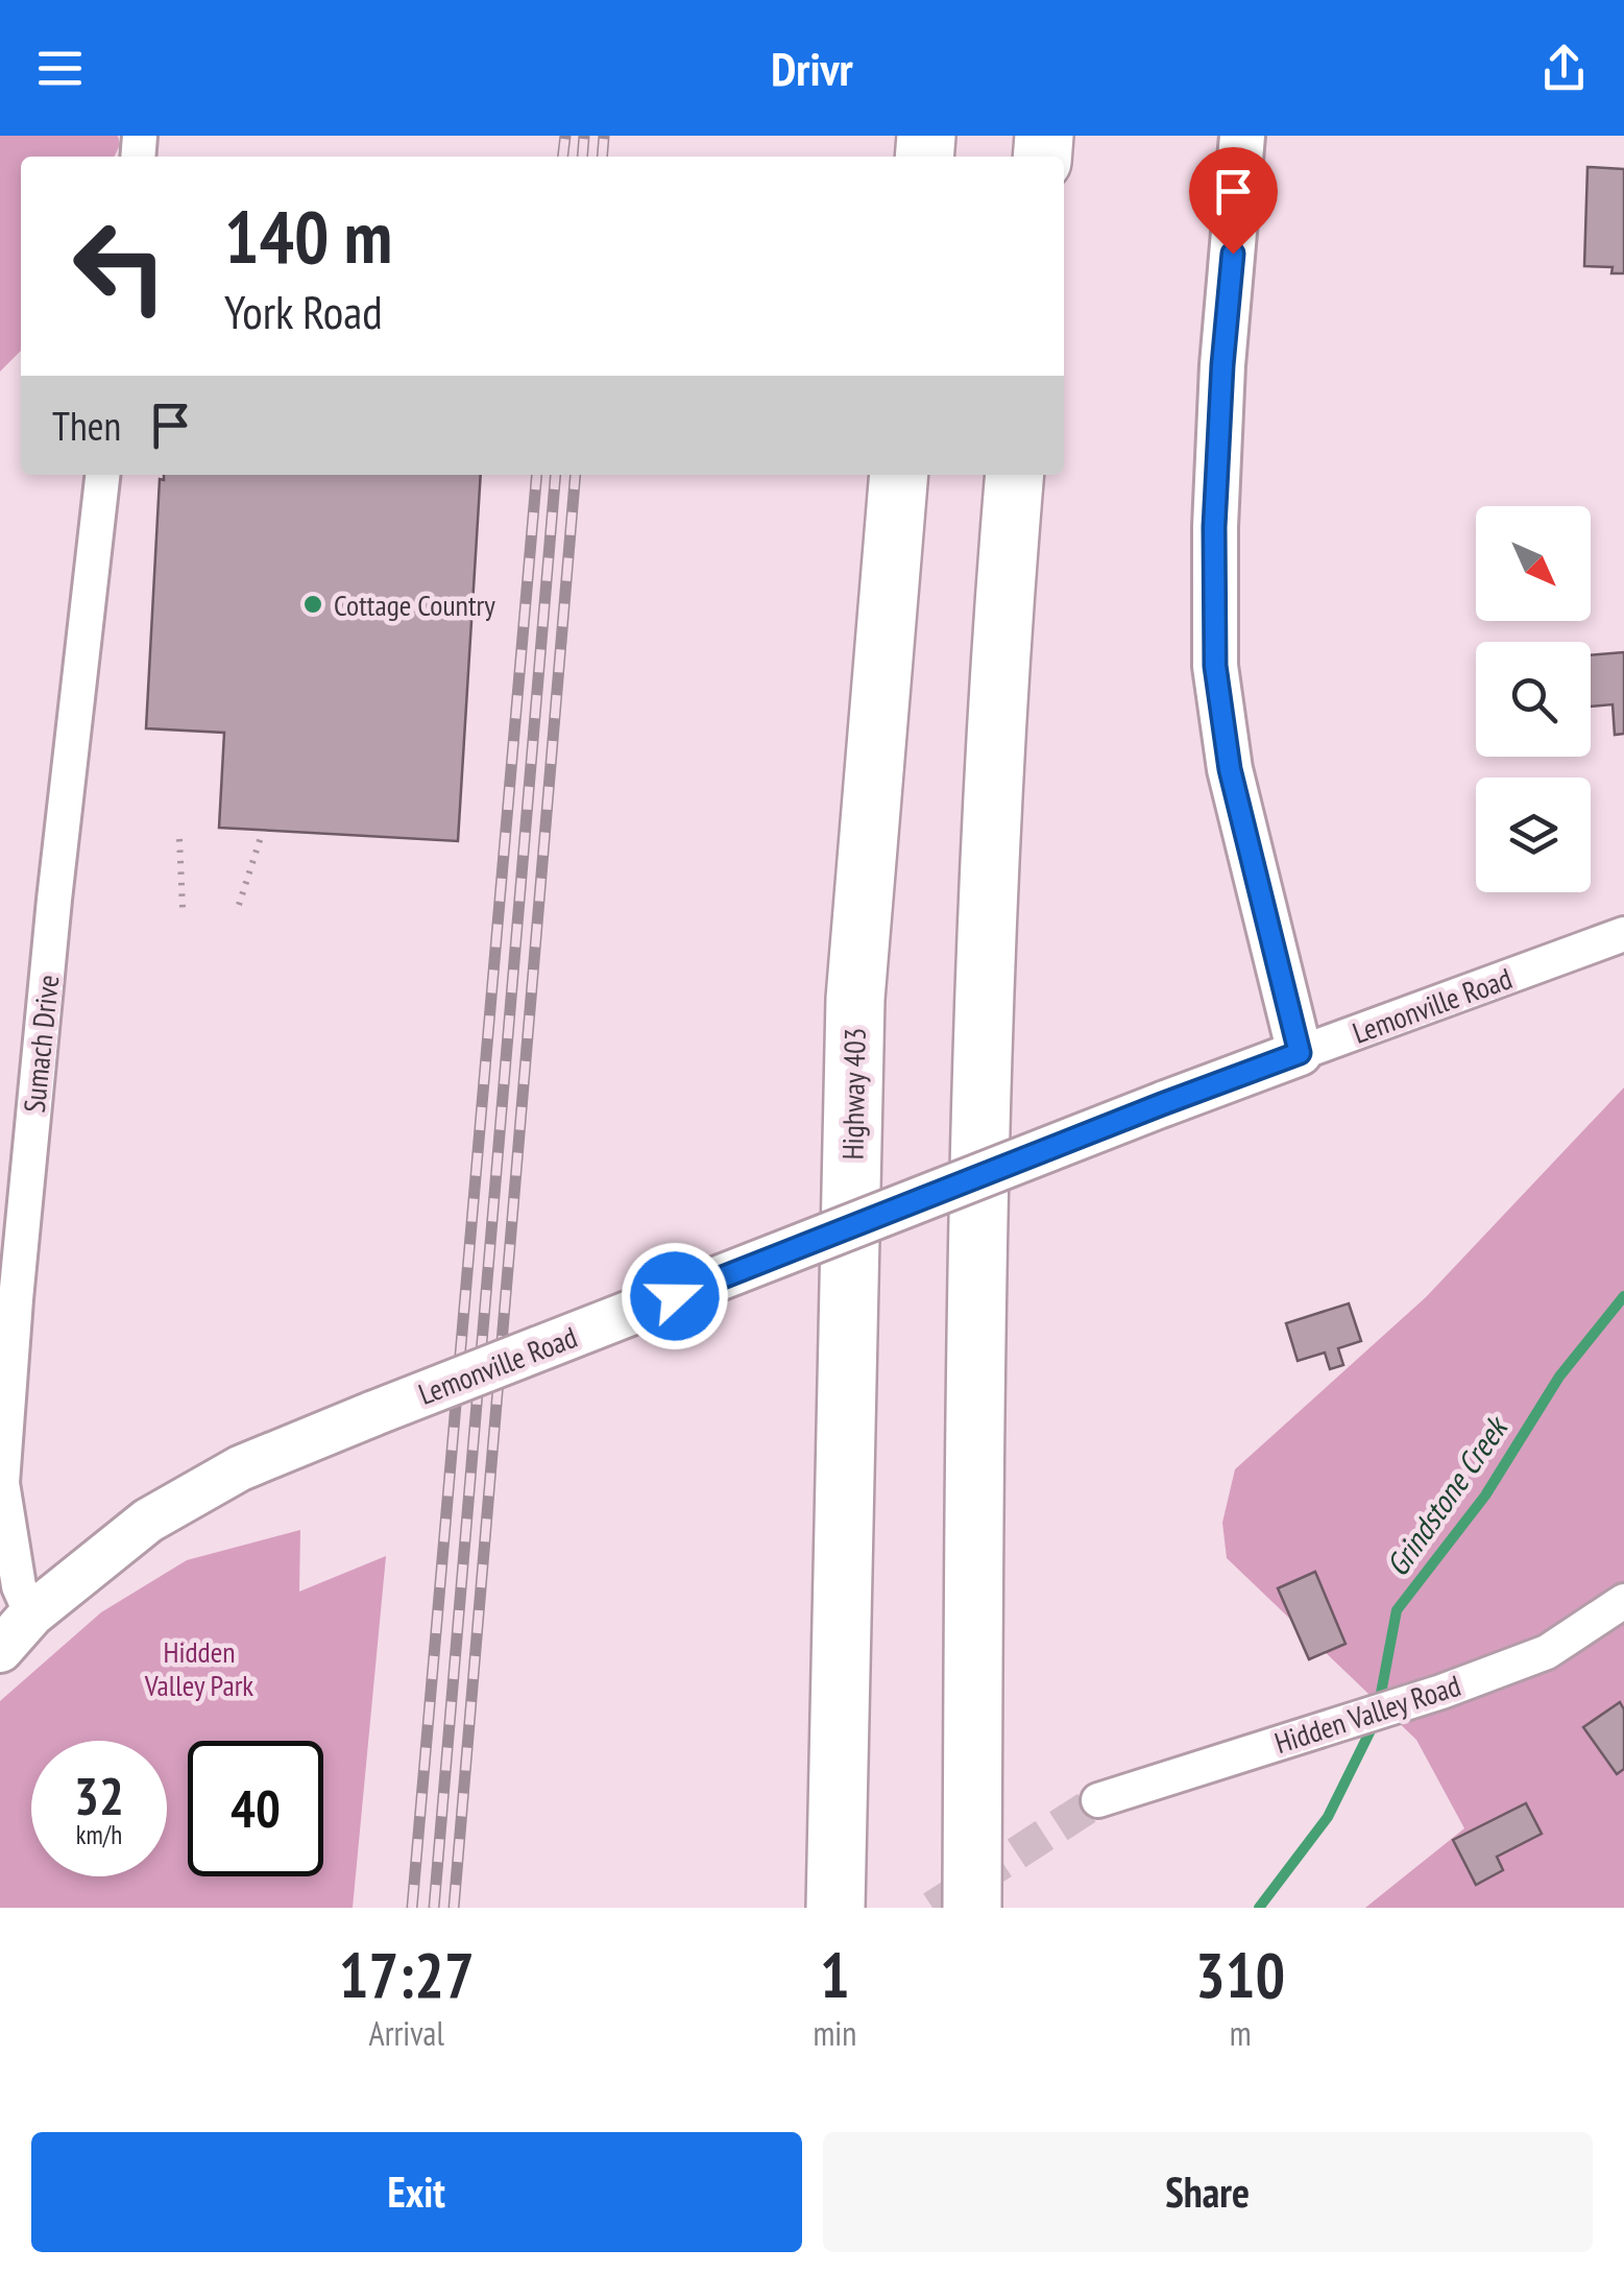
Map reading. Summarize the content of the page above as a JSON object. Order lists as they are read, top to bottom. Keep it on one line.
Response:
{"streets":{"highway":["Highway 403"],"street":["Lemonville Road","Sumach Drive","Hidden Valley Road"]},"crossings":[["Lemonville Road","Sumach Drive"]],"water":["Grindstone Creek"],"parks":["Hidden Valley Park"],"places":["Cottage Country"],"north":"bottom right","page":{"header":"Drivr","turn":["140 m","York Road"],"then":"Then","speed":"32 km/h","limit":"40","eta":["17:27","Arrival","1","min","310","m"],"buttons":["Exit","Share"]}}
